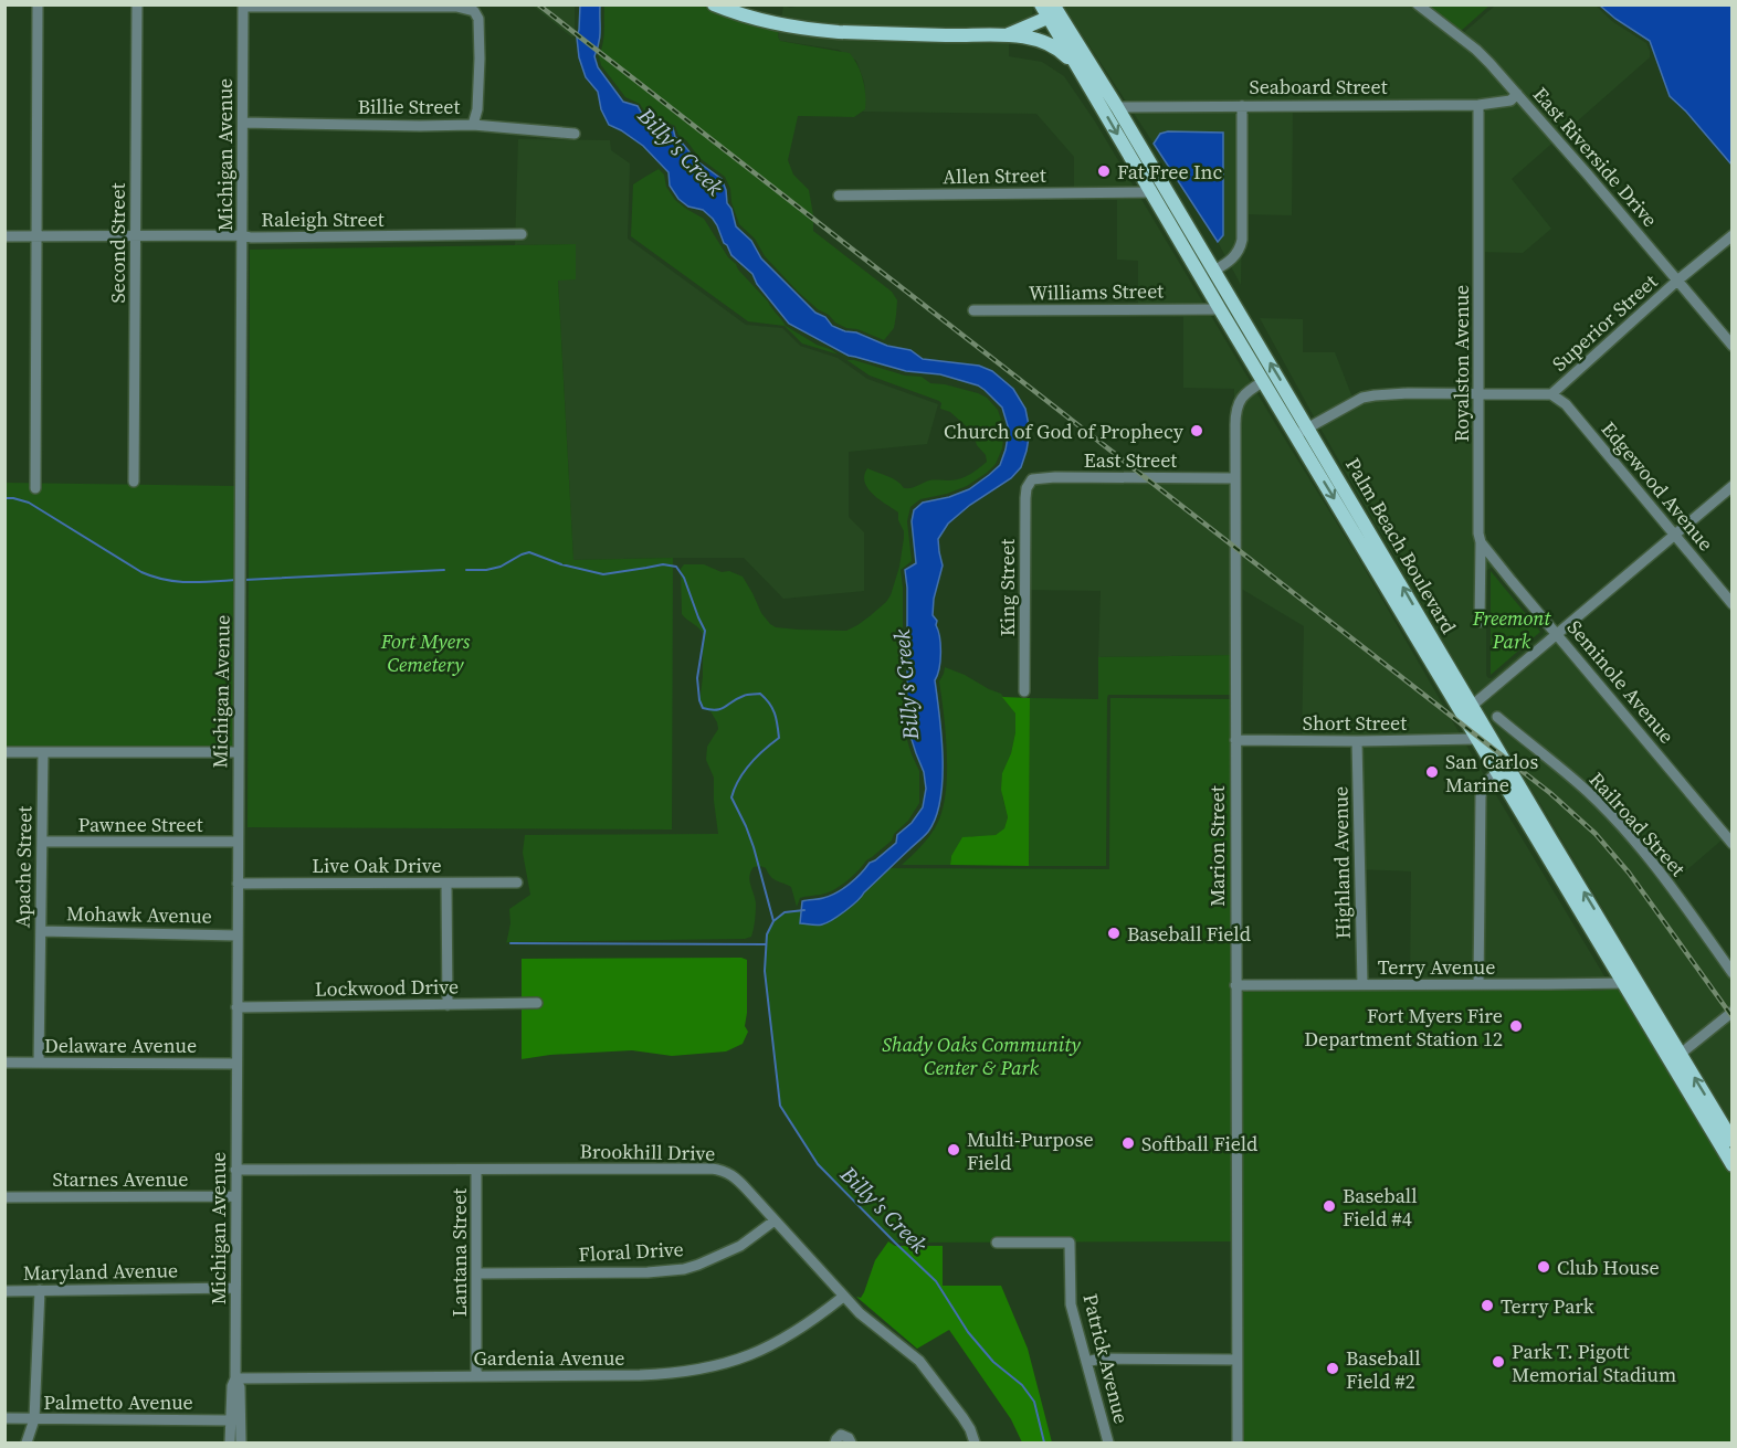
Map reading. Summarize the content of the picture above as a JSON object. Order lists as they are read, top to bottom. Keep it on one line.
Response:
{"streets":{"main road":["Palm Beach Boulevard"],"street":["Seaboard Street","Billie Street","Michigan Avenue","East Riverside Drive","Allen Street","Raleigh Street","Second Street","Williams Street","Superior Street","Royalston Avenue","East Street","Edgewood Avenue","King Street","Seminole Avenue","Short Street","Pawnee Street","Railroad Street","Marion Street","Highland Avenue","Live Oak Drive","Apache Street","Mohawk Avenue","Terry Avenue","Lockwood Drive","Delaware Avenue","Brookhill Drive","Starnes Avenue","Floral Drive","Lantana Street","Maryland Avenue","Gardenia Avenue","Patrick Avenue","Palmetto Avenue"]},"crossings":[["Seaboard Street","East Riverside Drive"],["Seaboard Street","Royalston Avenue"],["Seaboard Street","Palm Beach Boulevard"],["Billie Street","Michigan Avenue"],["Michigan Avenue","Raleigh Street"],["Michigan Avenue","Pawnee Street"],["Michigan Avenue","Live Oak Drive"],["Michigan Avenue","Mohawk Avenue"],["Michigan Avenue","Lockwood Drive"],["Michigan Avenue","Delaware Avenue"],["Michigan Avenue","Brookhill Drive"],["Michigan Avenue","Starnes Avenue"],["Michigan Avenue","Maryland Avenue"],["Michigan Avenue","Gardenia Avenue"],["Michigan Avenue","Palmetto Avenue"],["East Riverside Drive","Superior Street"],["Allen Street","Palm Beach Boulevard"],["Raleigh Street","Second Street"],["Williams Street","Palm Beach Boulevard"],["Superior Street","Royalston Avenue"],["Superior Street","Edgewood Avenue"],["Superior Street","Palm Beach Boulevard"],["Royalston Avenue","Seminole Avenue"],["East Street","King Street"],["East Street","Marion Street"],["Palm Beach Boulevard","Short Street"],["Palm Beach Boulevard","Marion Street"],["Palm Beach Boulevard","Terry Avenue"],["Short Street","Marion Street"],["Short Street","Highland Avenue"],["Pawnee Street","Apache Street"],["Marion Street","Terry Avenue"],["Highland Avenue","Terry Avenue"],["Apache Street","Mohawk Avenue"],["Apache Street","Delaware Avenue"],["Brookhill Drive","Floral Drive"],["Brookhill Drive","Lantana Street"],["Brookhill Drive","Gardenia Avenue"],["Floral Drive","Lantana Street"],["Lantana Street","Gardenia Avenue"]],"water":["Billy's Creek"],"parks":["Freemont Park","Fort Myers Cemetery","Shady Oaks Community Center & Park"],"places":["Fat Free Inc","Church of God of Prophecy","San Carlos Marine","Baseball Field","Fort Myers Fire Department Station 12","Softball Field","Multi-Purpose Field","Baseball Field #4","Club House","Terry Park","Park T. Pigott Memorial Stadium","Baseball Field #2"]}
